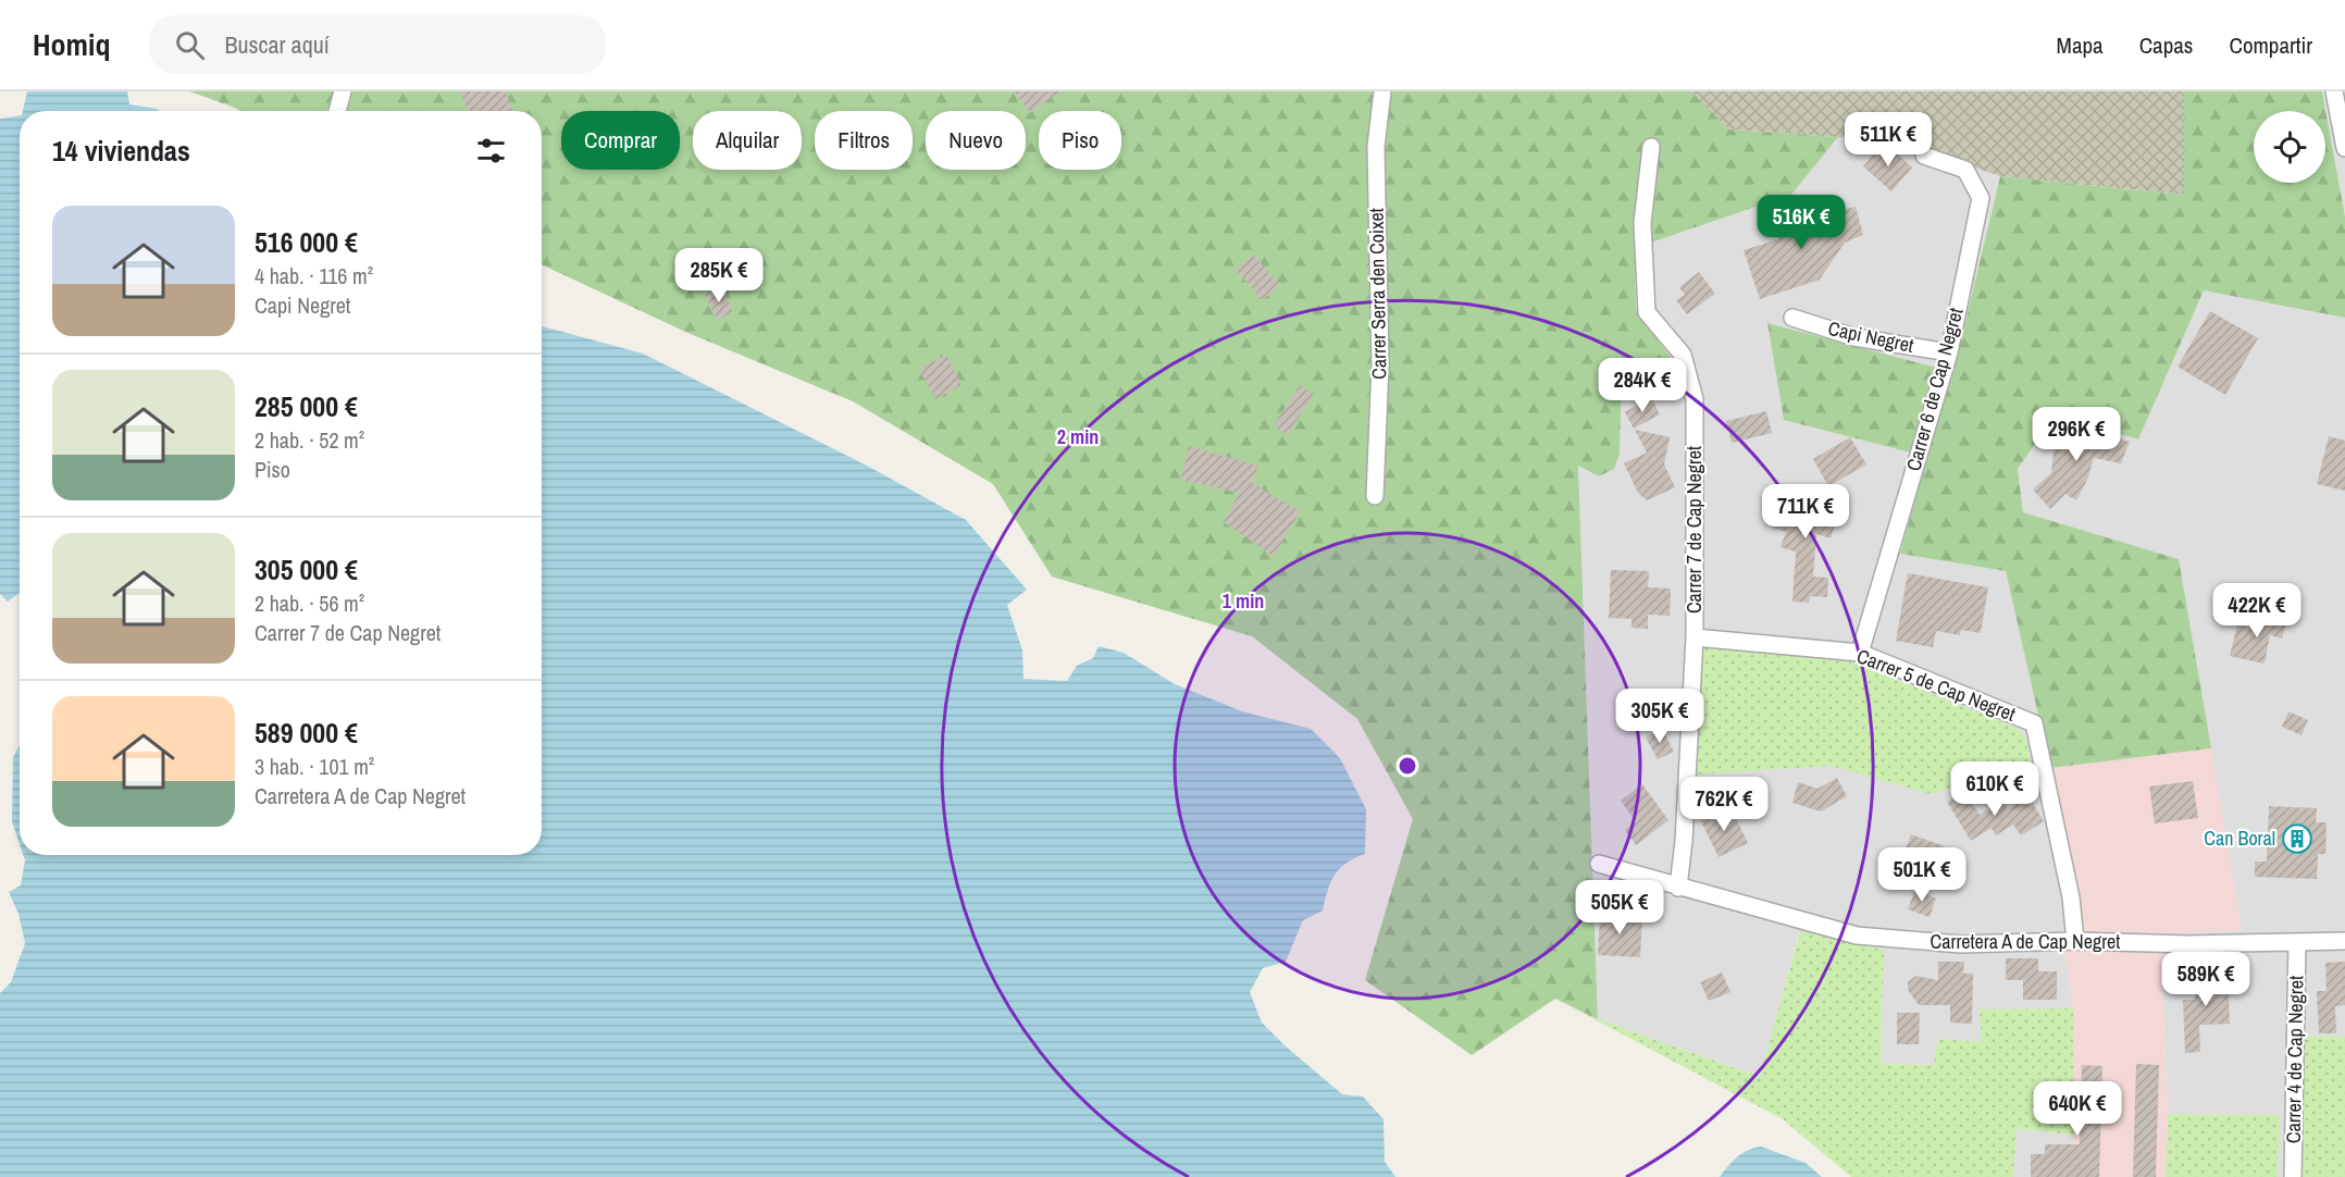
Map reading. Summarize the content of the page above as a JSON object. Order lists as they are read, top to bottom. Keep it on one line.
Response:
{"streets":{"street":["Carrer Serra den Coixet","Capi Negret","Carrer 6 de Cap Negret","Carrer 7 de Cap Negret","Carrer 5 de Cap Negret","Carretera A de Cap Negret","Carrer 4 de Cap Negret"]},"crossings":[["Capi Negret","Carrer 6 de Cap Negret"],["Carrer 6 de Cap Negret","Carrer 5 de Cap Negret"],["Carrer 7 de Cap Negret","Carrer 5 de Cap Negret"],["Carrer 7 de Cap Negret","Carretera A de Cap Negret"],["Carrer 5 de Cap Negret","Carretera A de Cap Negret"],["Carretera A de Cap Negret","Carrer 4 de Cap Negret"]],"places":{"building":["Can Boral"]},"page":{"header":"Homiq","search":"Buscar aquí","nav":["Mapa","Capas","Compartir"],"chip":["Comprar","Alquilar","Filtros","Nuevo","Piso"],"heading":"14 viviendas","price":["511K €","516K €","285K €","284K €","296K €","711K €","422K €","305K €","610K €","762K €","501K €","505K €","589K €","640K €"],"list":[{"name":"516 000 €","note":"4 hab. · 116 m² · Capi Negret"},{"name":"285 000 €","note":"2 hab. · 52 m² · Piso"},{"name":"305 000 €","note":"2 hab. · 56 m² · Carrer 7 de Cap Negret"},{"name":"589 000 €","note":"3 hab. · 101 m² · Carretera A de Cap Negret"}]},"rings":["2 min","1 min"]}
